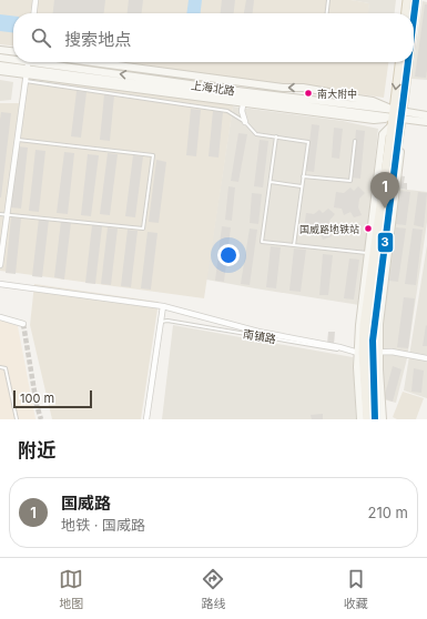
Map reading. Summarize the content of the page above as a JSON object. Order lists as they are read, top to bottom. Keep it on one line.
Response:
{"streets":{"main road":["上海北路"],"lane":["南镇路"]},"places":["南大附中","国威路地铁站"],"lines":["transit line 3"],"scale_bar":"100 m","page":{"search":"搜索地点","pins":"1","scale":"100 m","heading":"附近","list":[{"mark":"1","name":"国威路","note":"地铁 · 国威路","value":"210 m"}],"nav":["地图","路线","收藏"]}}
